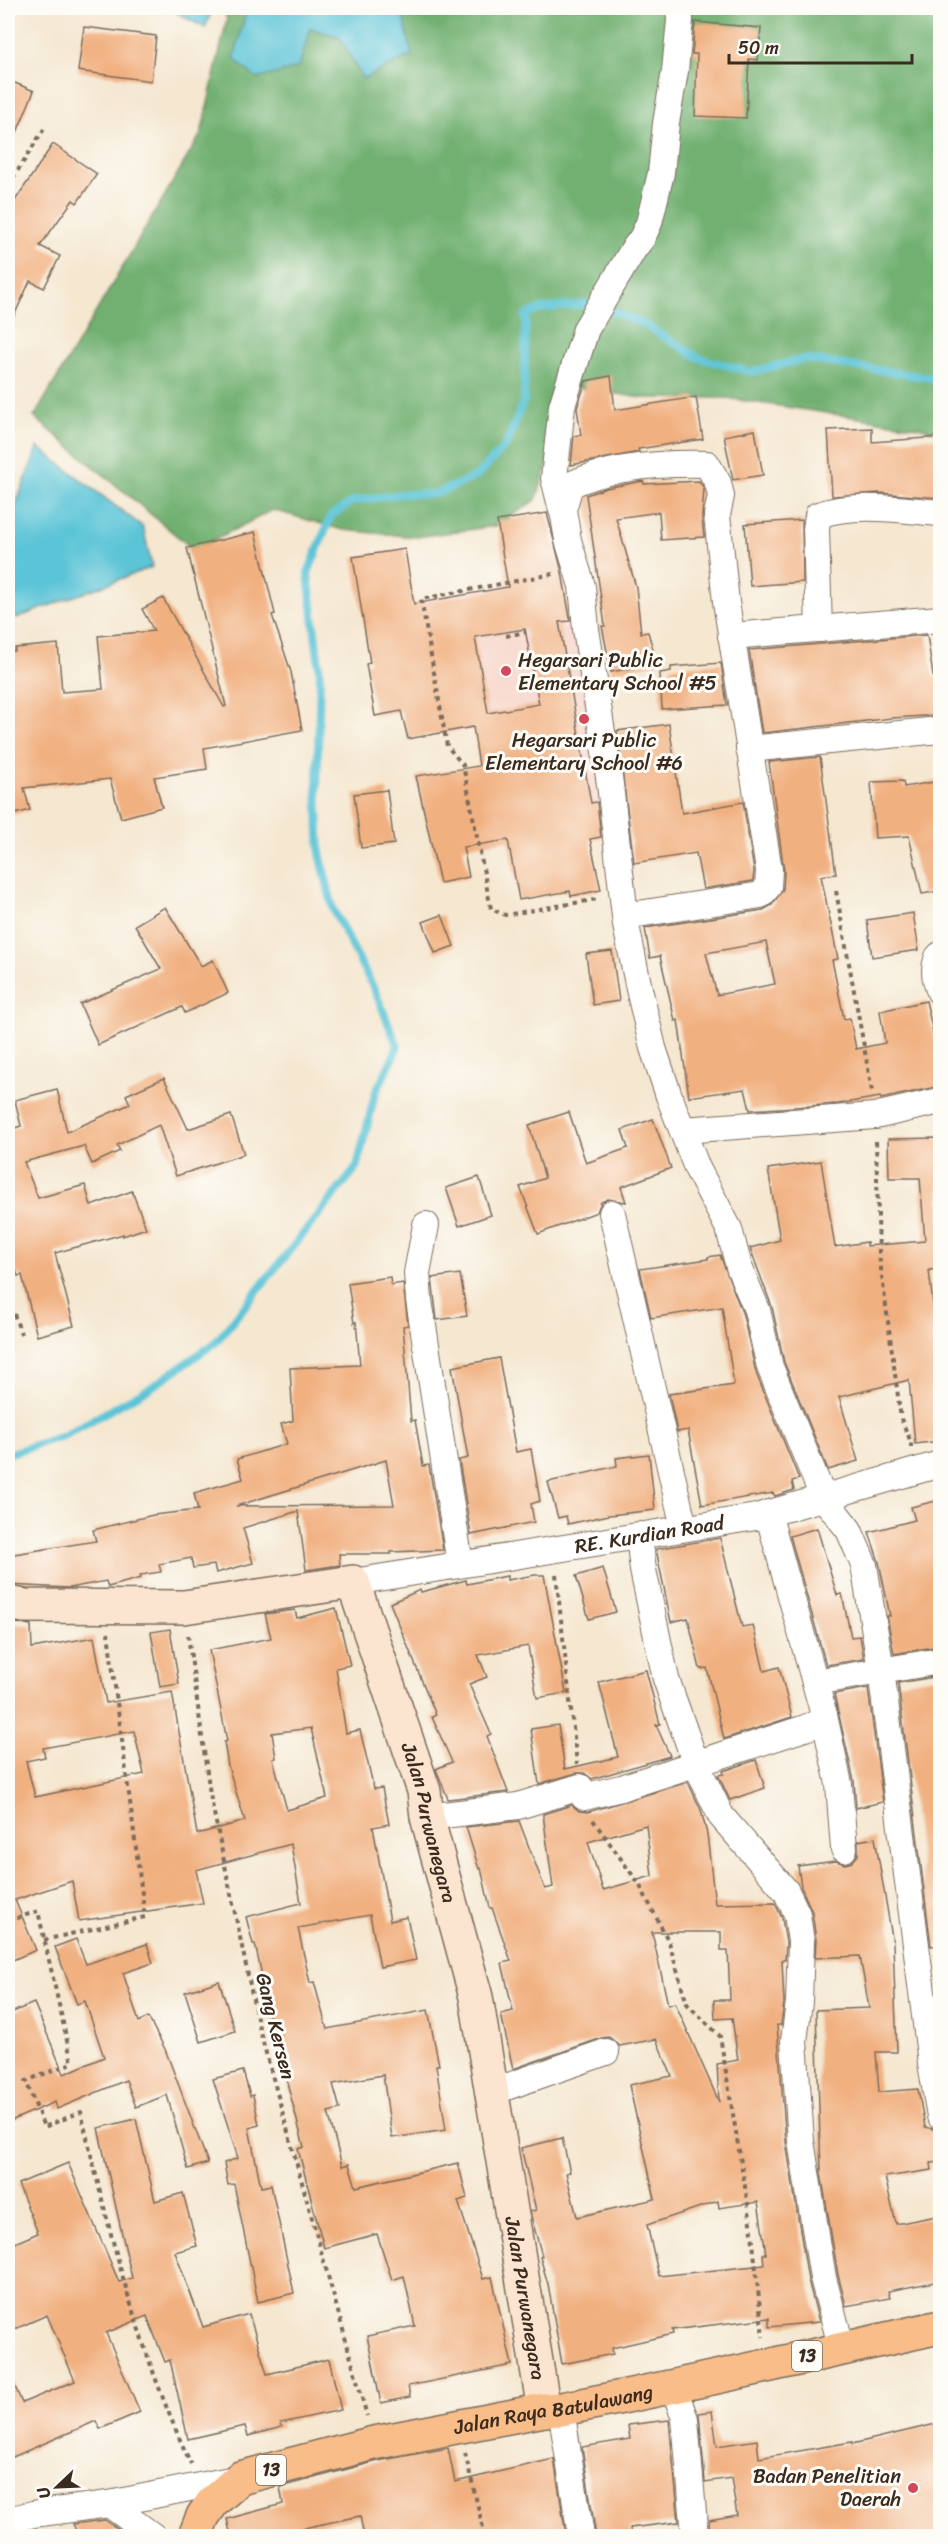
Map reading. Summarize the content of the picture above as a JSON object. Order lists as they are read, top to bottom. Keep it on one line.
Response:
{"streets":{"highway":["13","Jalan Raya Batulawang"],"street":["RE. Kurdian Road","Jalan Purwanegara"],"path":["Gang Kersen"]},"crossings":[["RE. Kurdian Road","Jalan Purwanegara"],["Jalan Purwanegara","Jalan Raya Batulawang"],["Gang Kersen","Jalan Raya Batulawang"]],"places":["Hegarsari Public Elementary School #5","Hegarsari Public Elementary School #6","Badan Penelitian Daerah"],"scale_bar":"50 m","north":"bottom left"}
